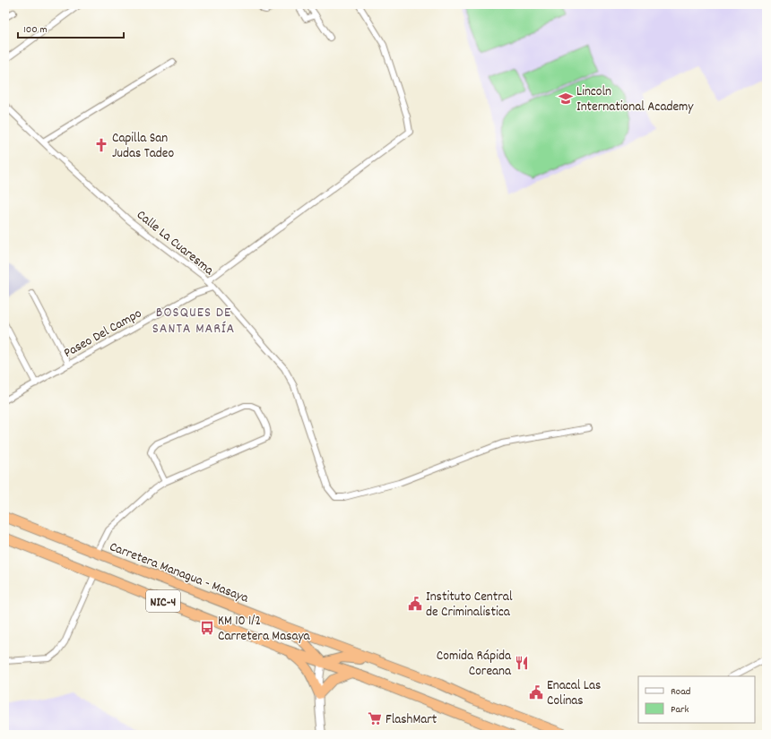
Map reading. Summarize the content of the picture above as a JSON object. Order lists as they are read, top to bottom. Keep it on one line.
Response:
{"streets":{"highway":["Carretera Managua - Masaya","NIC-4"],"street":["Calle La Cuaresma","Paseo Del Campo"]},"crossings":[["Calle La Cuaresma","Paseo Del Campo"]],"districts":["BOSQUES DE SANTA MARÍA"],"places":{"school or university":["Lincoln International Academy"],"church":["Capilla San Judas Tadeo"],"public building":["Instituto Central de Criminalistica","Enacal Las Colinas"],"bus stop":["KM 10 1/2 Carretera Masaya"],"restaurant":["Comida Rápida Coreana"],"supermarket":["FlashMart"]},"legend":["Road","Park"],"scale_bar":"100 m"}
